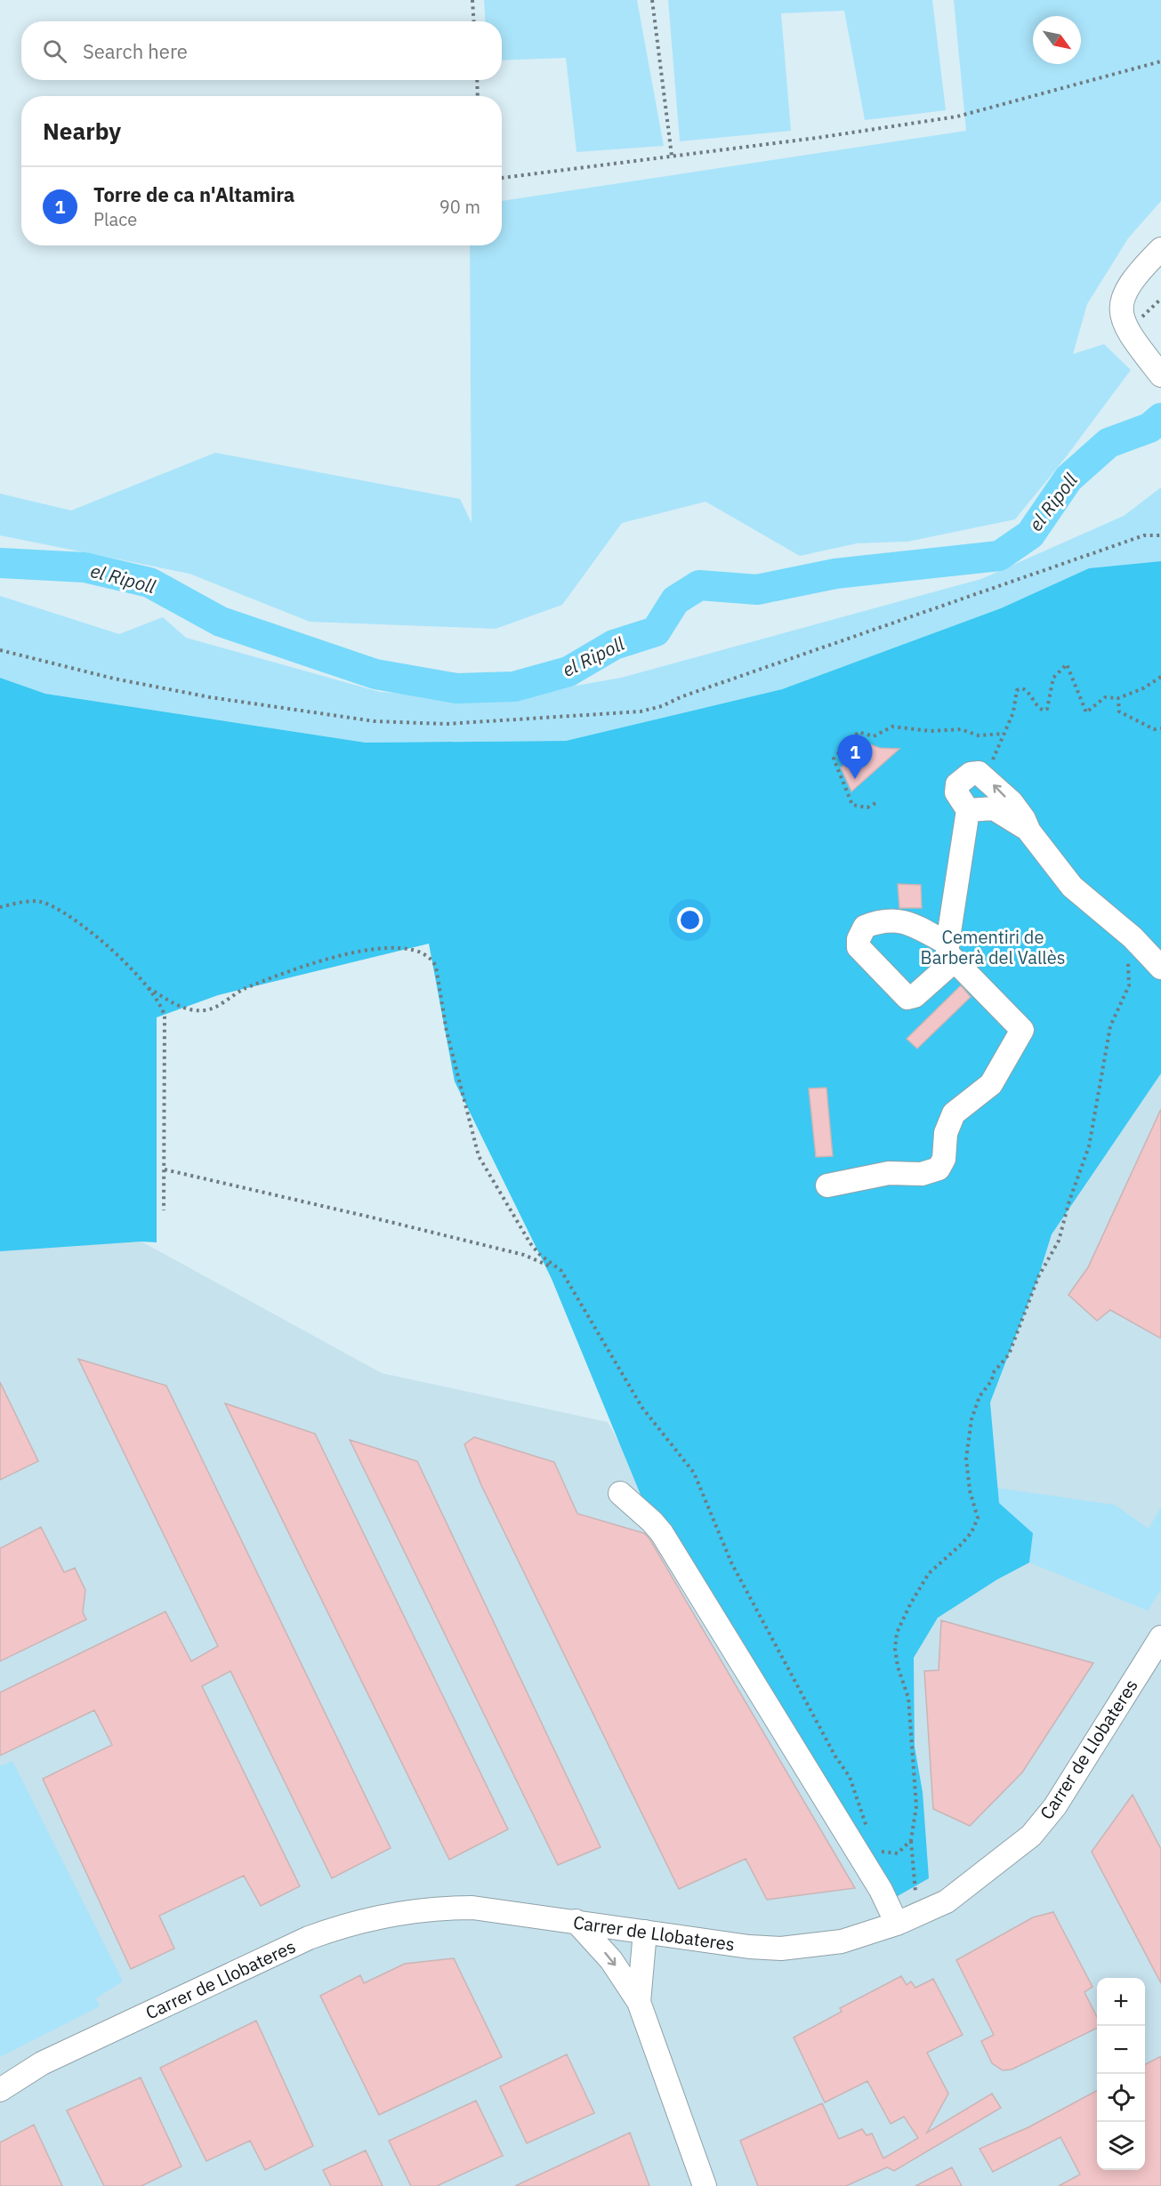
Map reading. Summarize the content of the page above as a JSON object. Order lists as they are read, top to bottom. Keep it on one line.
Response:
{"streets":{"street":["Carrer de Llobateres"]},"water":["el Ripoll"],"parks":["Cementiri de Barberà del Vallès"],"north":"bottom right","page":{"search":"Search here","heading":"Nearby","list":[{"mark":"1","name":"Torre de ca n'Altamira","note":"Place","value":"90 m"}],"pins":"1","map_buttons":["+","−"]}}
